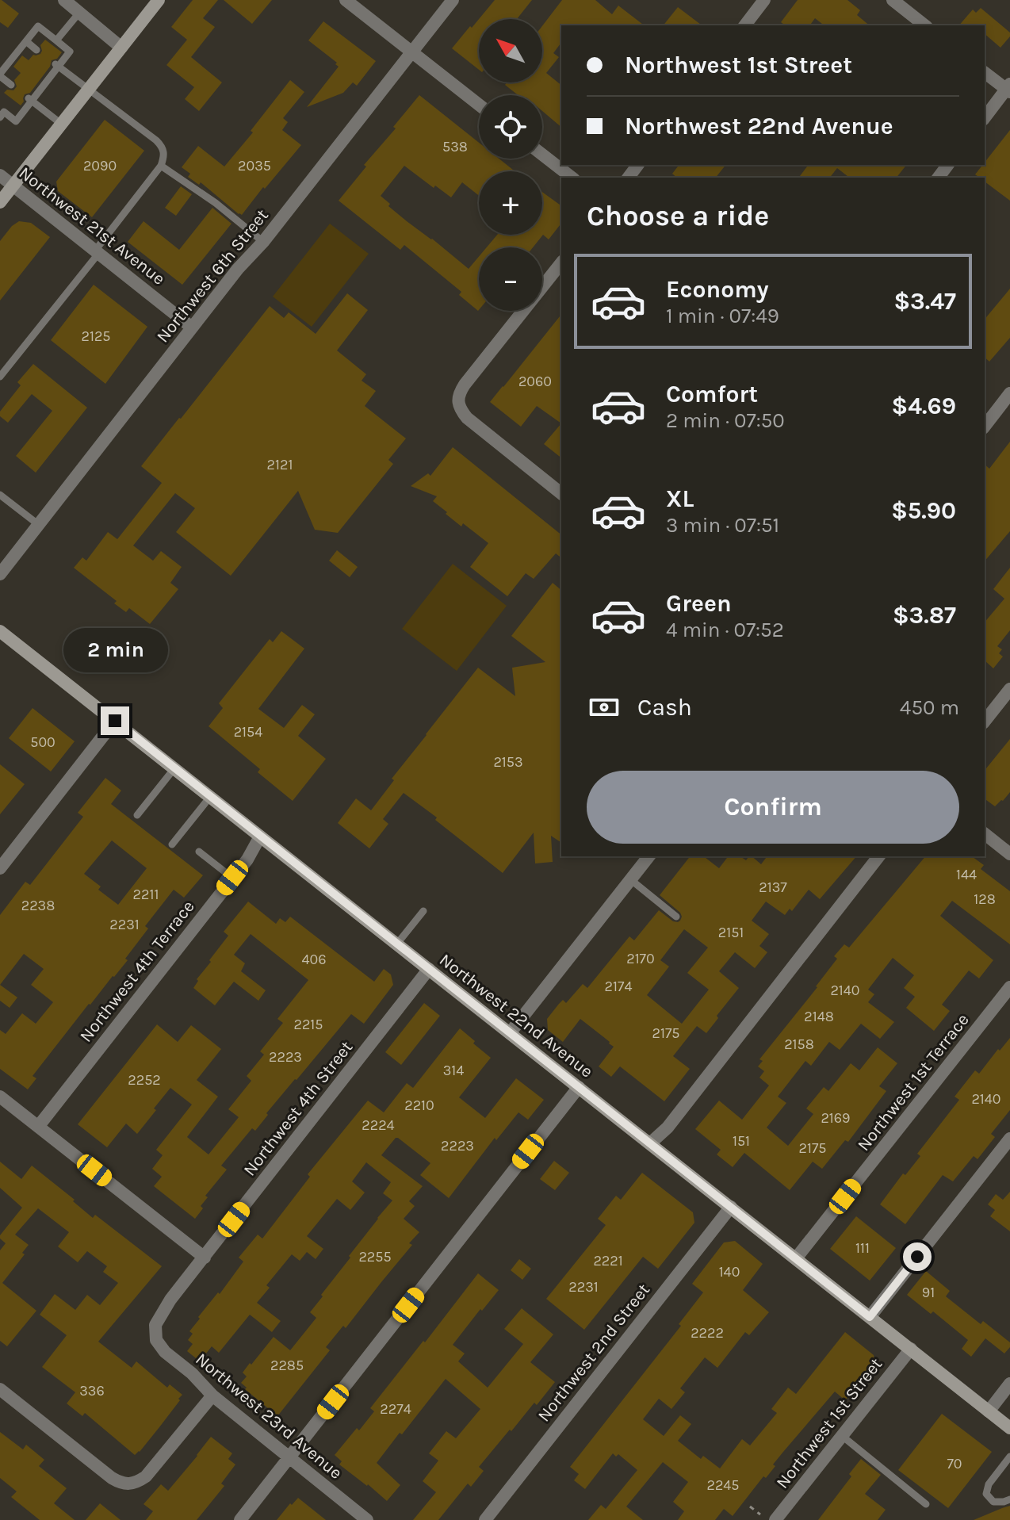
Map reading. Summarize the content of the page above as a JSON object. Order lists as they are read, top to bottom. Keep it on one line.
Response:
{"streets":{"main road":["Northwest 22nd Avenue"],"street":["Northwest 21st Avenue","Northwest 6th Street","Northwest 4th Terrace","Northwest 1st Terrace","Northwest 4th Street","Northwest 2nd Street","Northwest 23rd Avenue","Northwest 1st Street"]},"crossings":[["Northwest 21st Avenue","Northwest 6th Street"],["Northwest 4th Terrace","Northwest 22nd Avenue"],["Northwest 22nd Avenue","Northwest 1st Terrace"],["Northwest 22nd Avenue","Northwest 4th Street"],["Northwest 22nd Avenue","Northwest 2nd Street"],["Northwest 22nd Avenue","Northwest 1st Street"],["Northwest 4th Street","Northwest 23rd Avenue"]],"house_numbers":["538","2090","2035","2125","2060","2121","2154","500","2153","144","2137","2211","128","2238","2231","2151","2170","406","2174","2140","2148","2215","2175","2158","2223","314","2252","2140","2210","2169","2224","151","2223","2175","111","2255","2221","140","2231","91","2222","2285","336","2274","70","2245"],"north":"top left","page":{"map_buttons":["+","−"],"banner":["Northwest 1st Street","Northwest 22nd Avenue"],"heading":"Choose a ride","list":[{"name":"Economy","note":"1 min · 07:49","value":"$3.47"},{"name":"Comfort","note":"2 min · 07:50","value":"$4.69"},{"name":"XL","note":"3 min · 07:51","value":"$5.90"},{"name":"Green","note":"4 min · 07:52","value":"$3.87"}],"bubble":"2 min","pay":["Cash","450 m"],"buttons":"Confirm"}}
